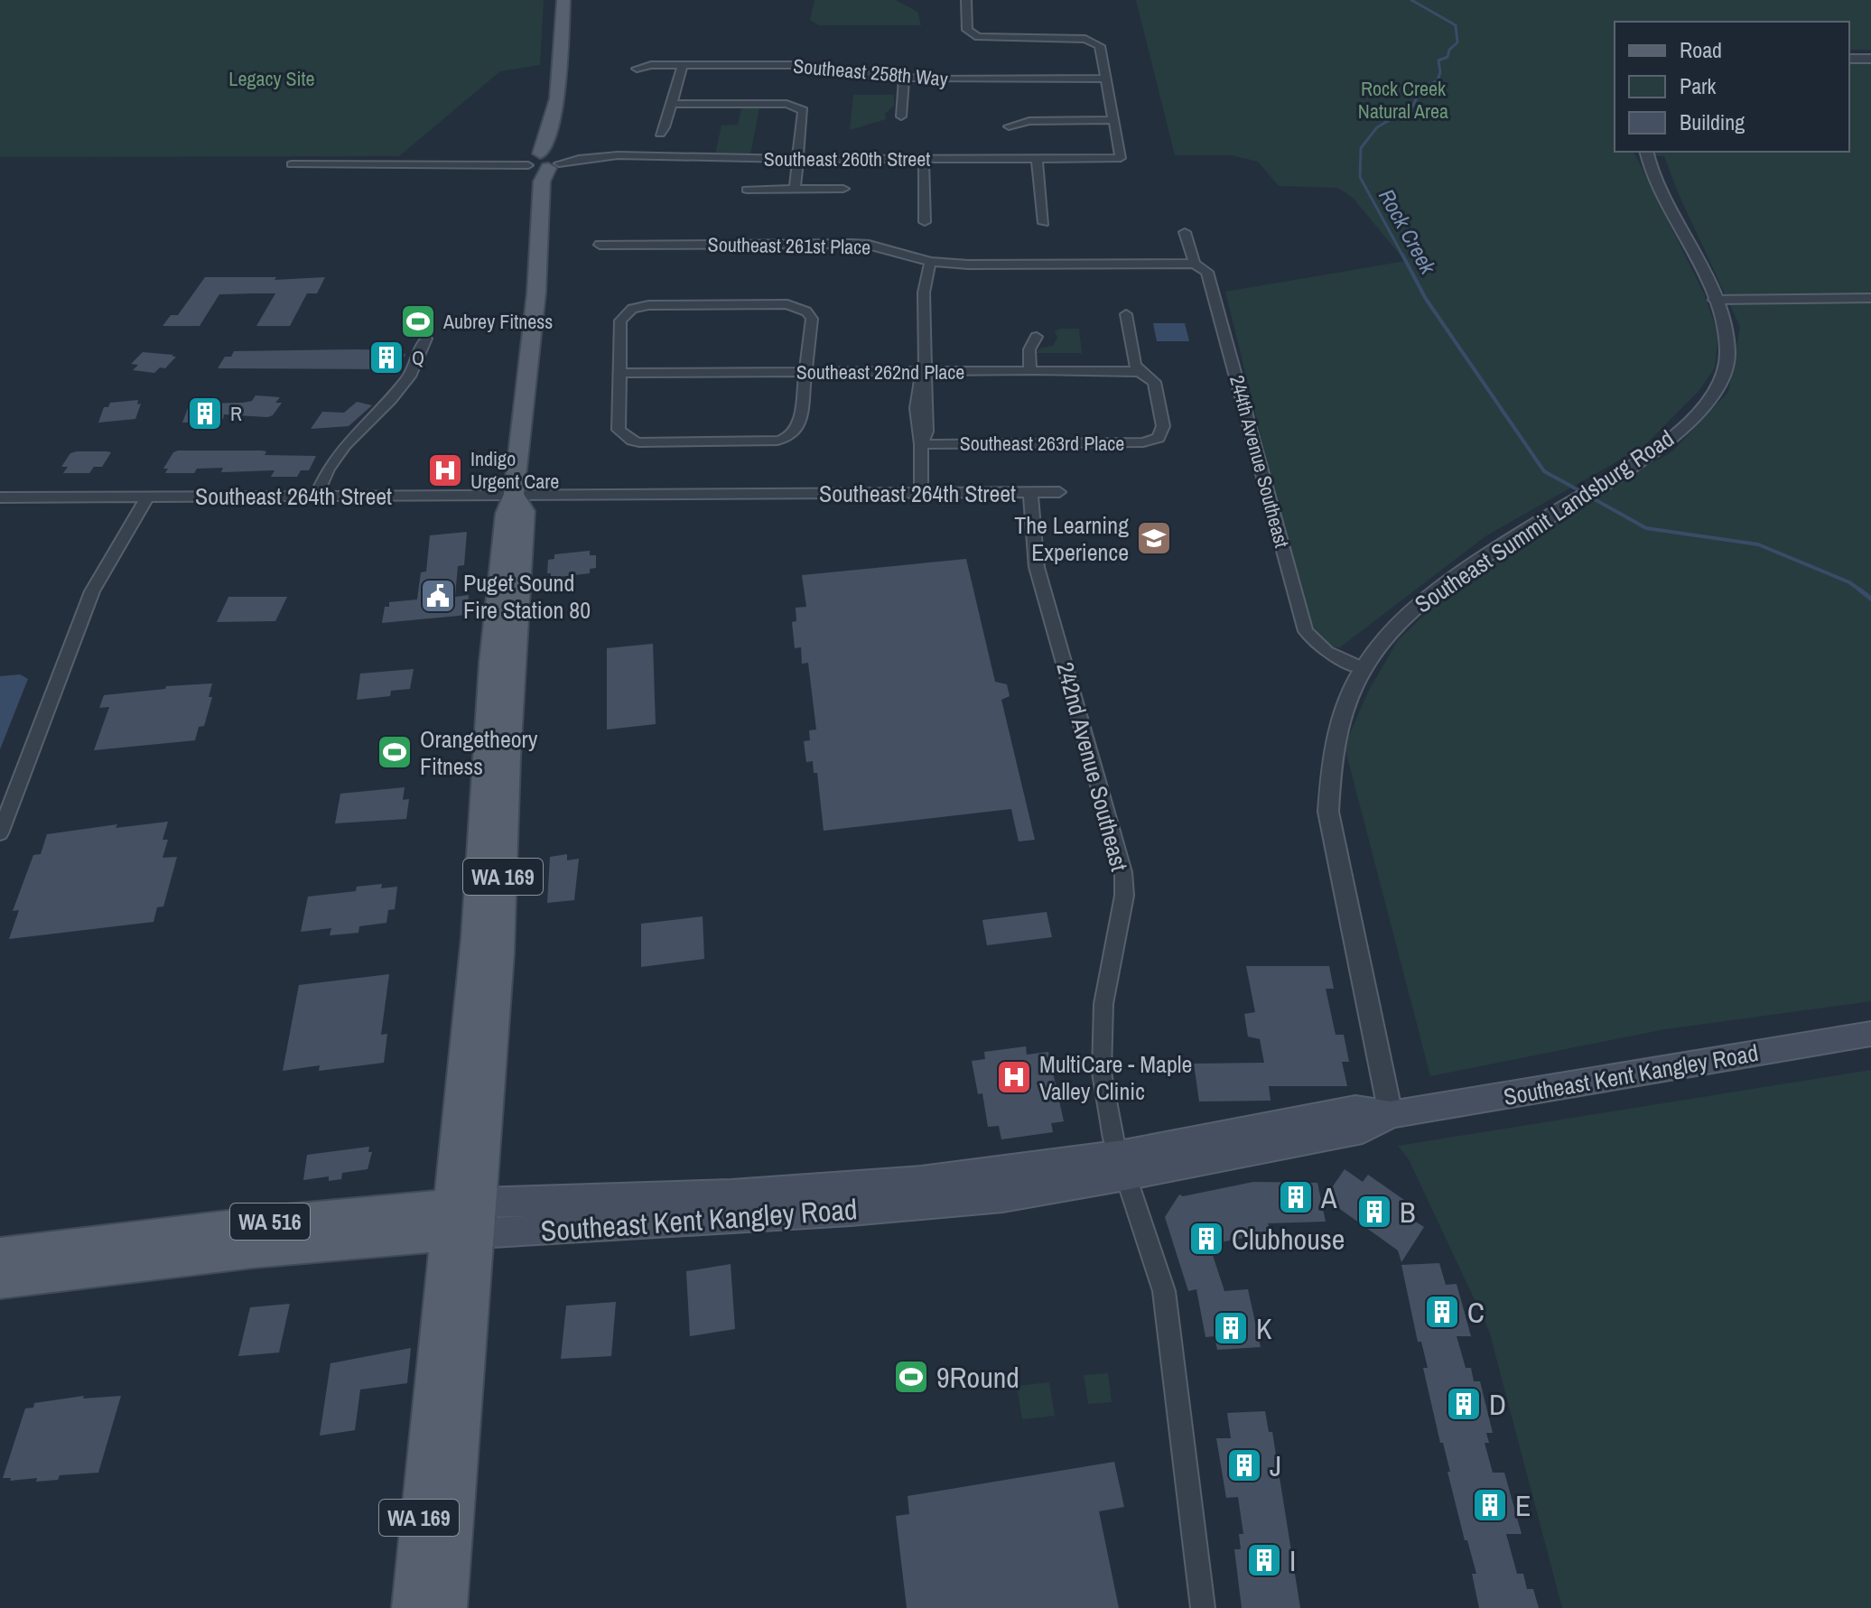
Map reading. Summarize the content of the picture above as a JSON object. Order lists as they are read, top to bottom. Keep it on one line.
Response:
{"streets":{"main road":["WA 169","Southeast Kent Kangley Road","WA 516"],"street":["Southeast 258th Way","Southeast 260th Street","Southeast 261st Place","Southeast 262nd Place","Southeast 263rd Place","244th Avenue Southeast","Southeast 264th Street","Southeast Summit Landsburg Road","242nd Avenue Southeast"]},"crossings":[["Southeast 260th Street","WA 169"],["Southeast 261st Place","244th Avenue Southeast"],["Southeast 262nd Place","Southeast 263rd Place"],["244th Avenue Southeast","Southeast Summit Landsburg Road"],["Southeast 264th Street","242nd Avenue Southeast"],["Southeast 264th Street","WA 169"],["Southeast Summit Landsburg Road","Southeast Kent Kangley Road"],["242nd Avenue Southeast","Southeast Kent Kangley Road"],["WA 169","Southeast Kent Kangley Road"]],"water":["Rock Creek"],"parks":["Legacy Site","Rock Creek Natural Area"],"places":{"sports":["Aubrey Fitness","Orangetheory Fitness","9Round"],"building":["Q","R","A","B","Clubhouse","C","K","D","J","E","I"],"hospital":["Indigo Urgent Care","MultiCare - Maple Valley Clinic"],"school or university":["The Learning Experience"],"public building":["Puget Sound Fire Station 80"]},"legend":["Road","Park","Building"]}
